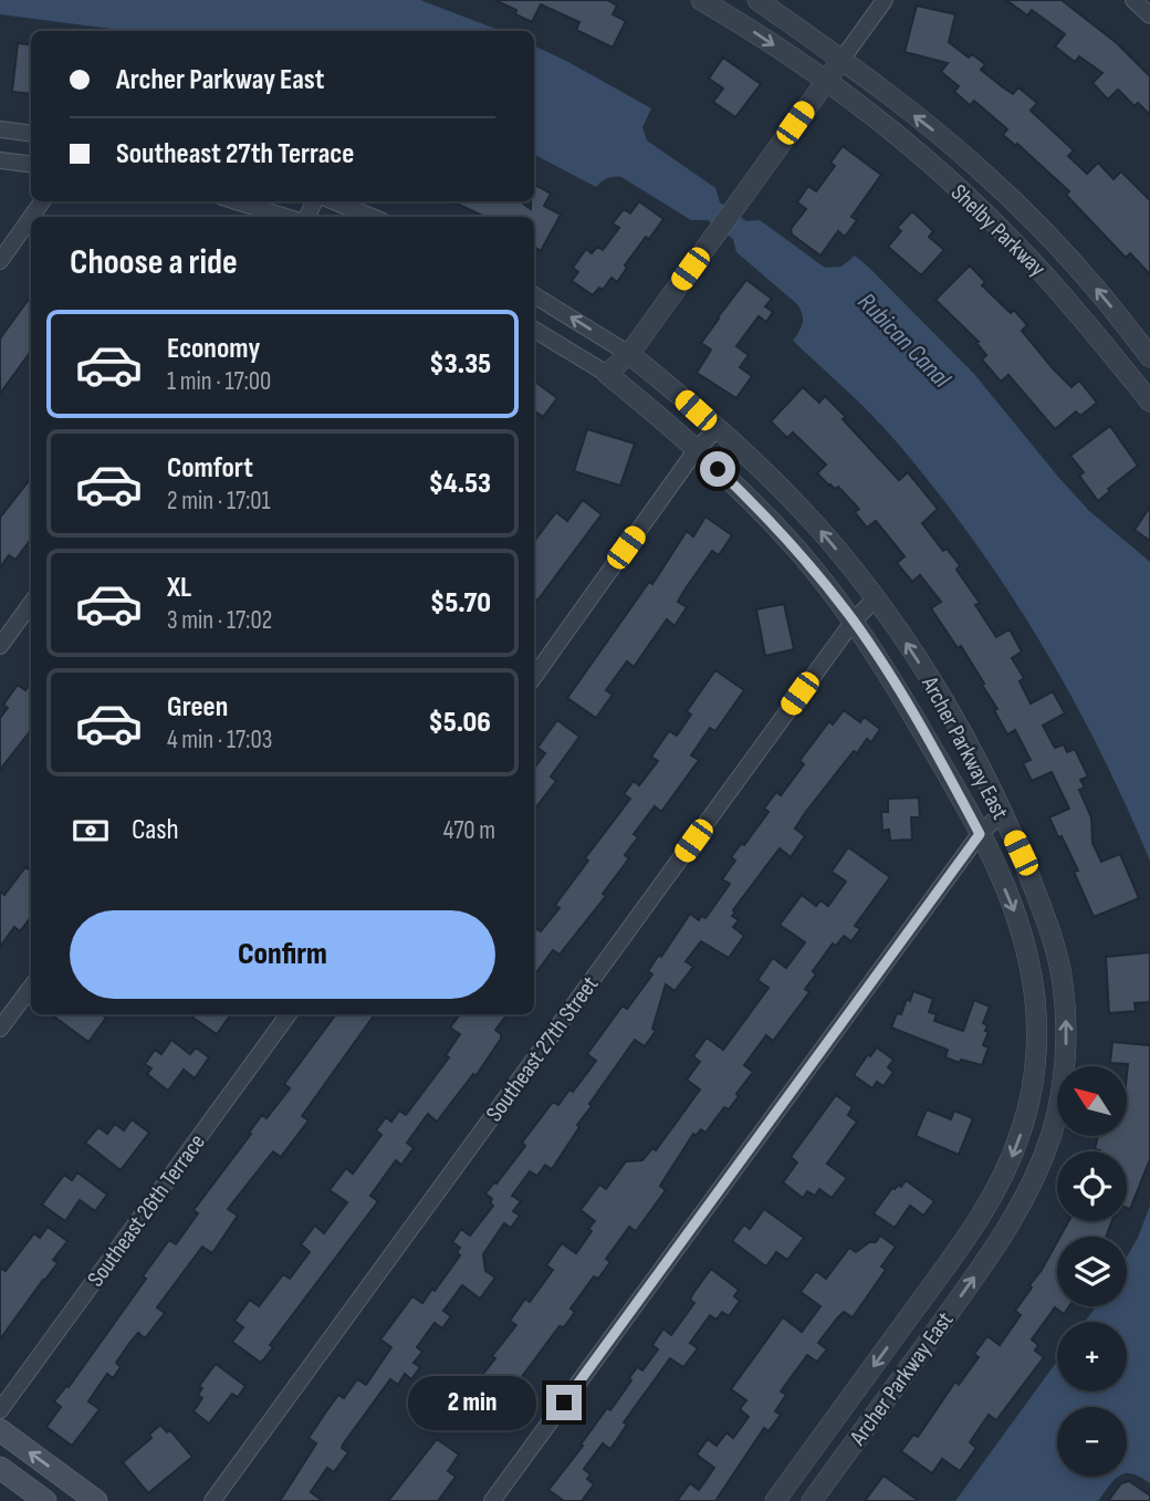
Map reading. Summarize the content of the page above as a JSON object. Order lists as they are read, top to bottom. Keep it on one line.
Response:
{"streets":{"street":["Shelby Parkway","Archer Parkway East","Southeast 27th Street","Southeast 26th Terrace"]},"crossings":[["Archer Parkway East","Southeast 27th Street"]],"water":["Rubican Canal"],"north":"top left","page":{"banner":["Archer Parkway East","Southeast 27th Terrace"],"heading":"Choose a ride","list":[{"name":"Economy","note":"1 min · 17:00","value":"$3.35"},{"name":"Comfort","note":"2 min · 17:01","value":"$4.53"},{"name":"XL","note":"3 min · 17:02","value":"$5.70"},{"name":"Green","note":"4 min · 17:03","value":"$5.06"}],"pay":["Cash","470 m"],"buttons":"Confirm","map_buttons":["+","−"],"bubble":"2 min"}}
